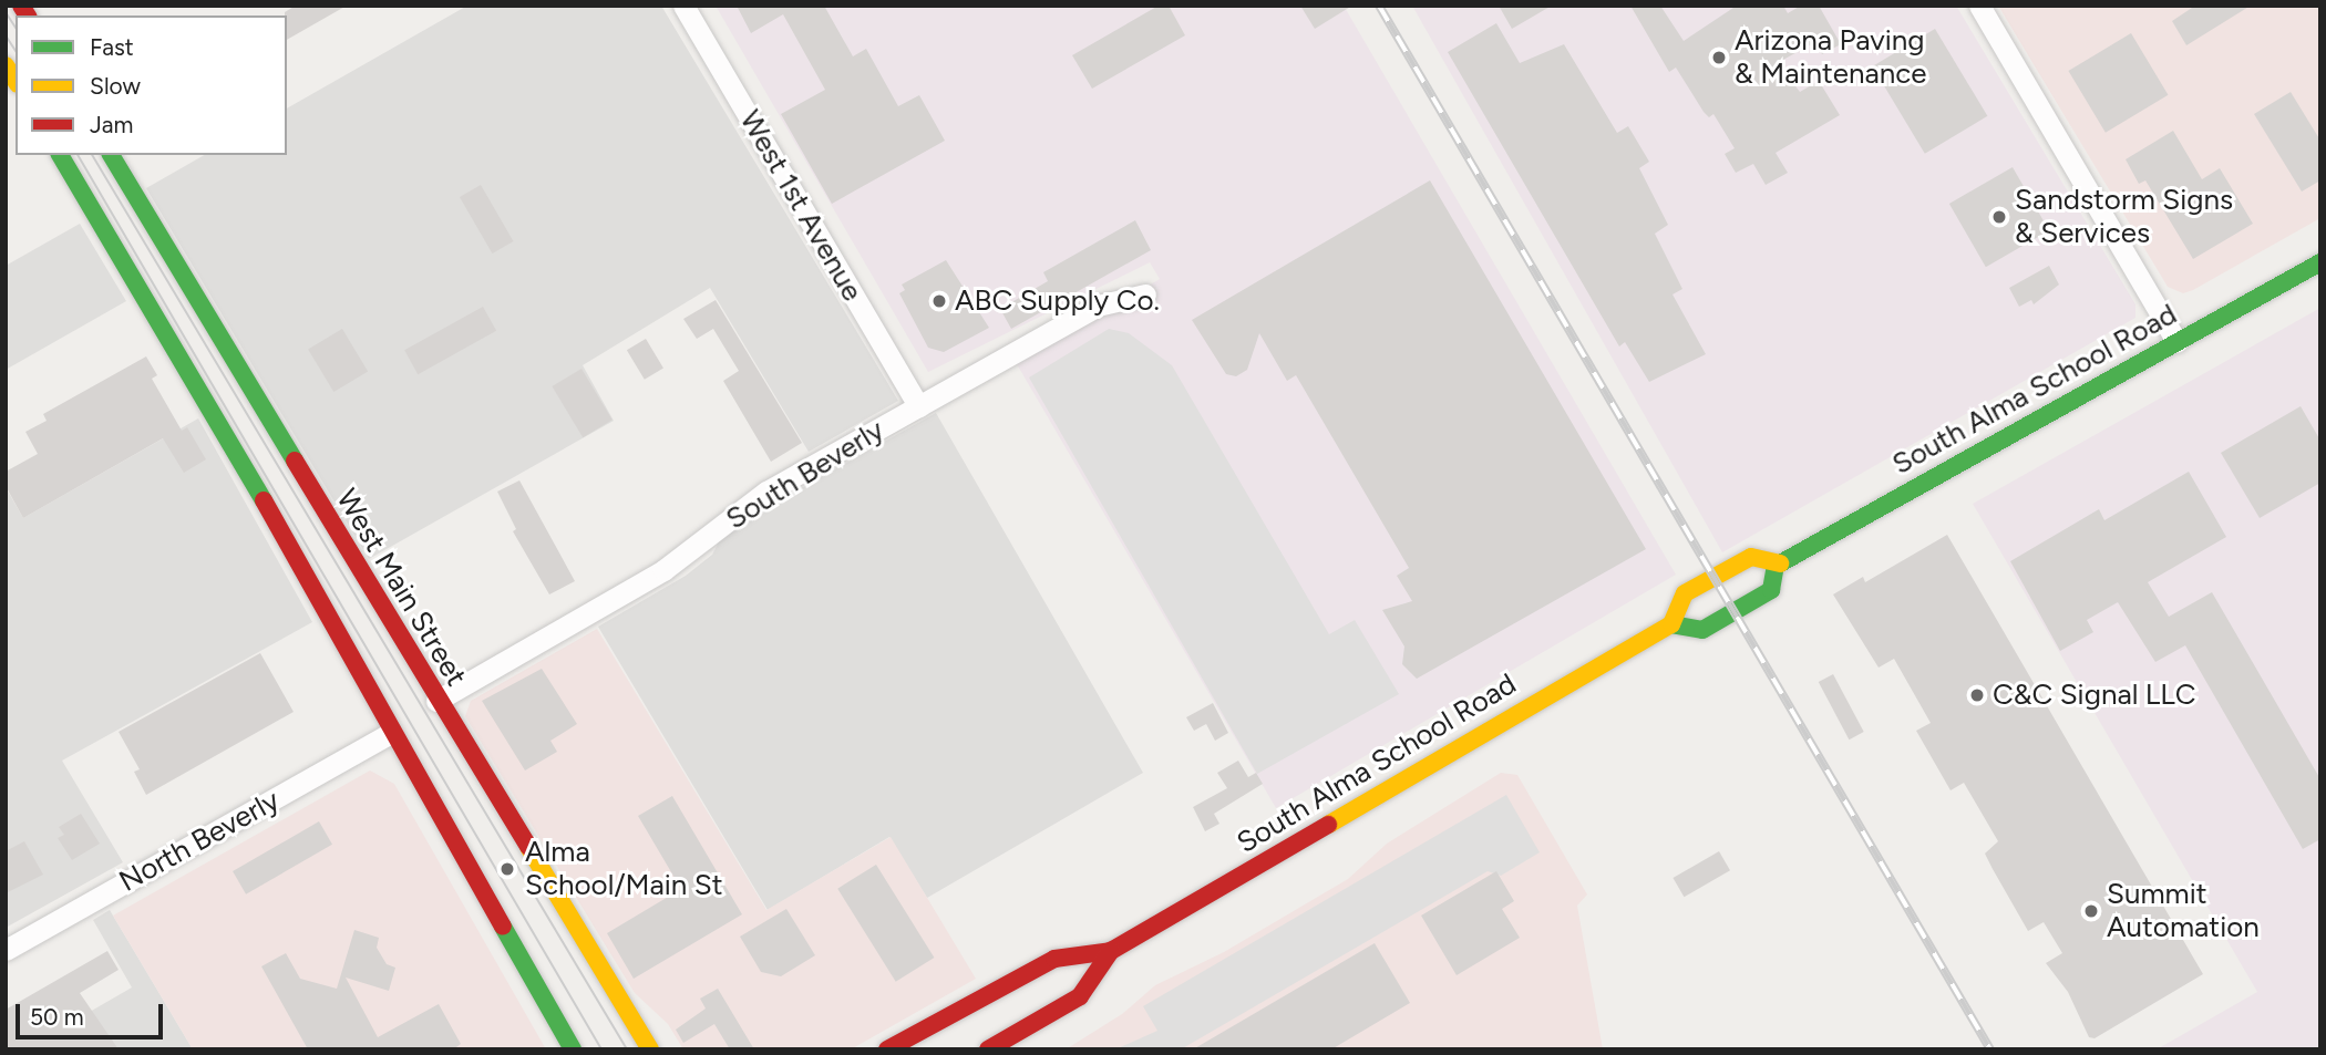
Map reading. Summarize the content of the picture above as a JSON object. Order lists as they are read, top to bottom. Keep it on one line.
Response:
{"streets":{"main road":["South Alma School Road","West Main Street"],"street":["West 1st Avenue","South Beverly","North Beverly"]},"crossings":[["West 1st Avenue","South Beverly"],["South Beverly","West Main Street"]],"places":["Arizona Paving & Maintenance","Sandstorm Signs & Services","ABC Supply Co.","C&C Signal LLC","Alma School/Main St","Summit Automation"],"legend":["Fast","Slow","Jam"],"scale_bar":"50 m"}
